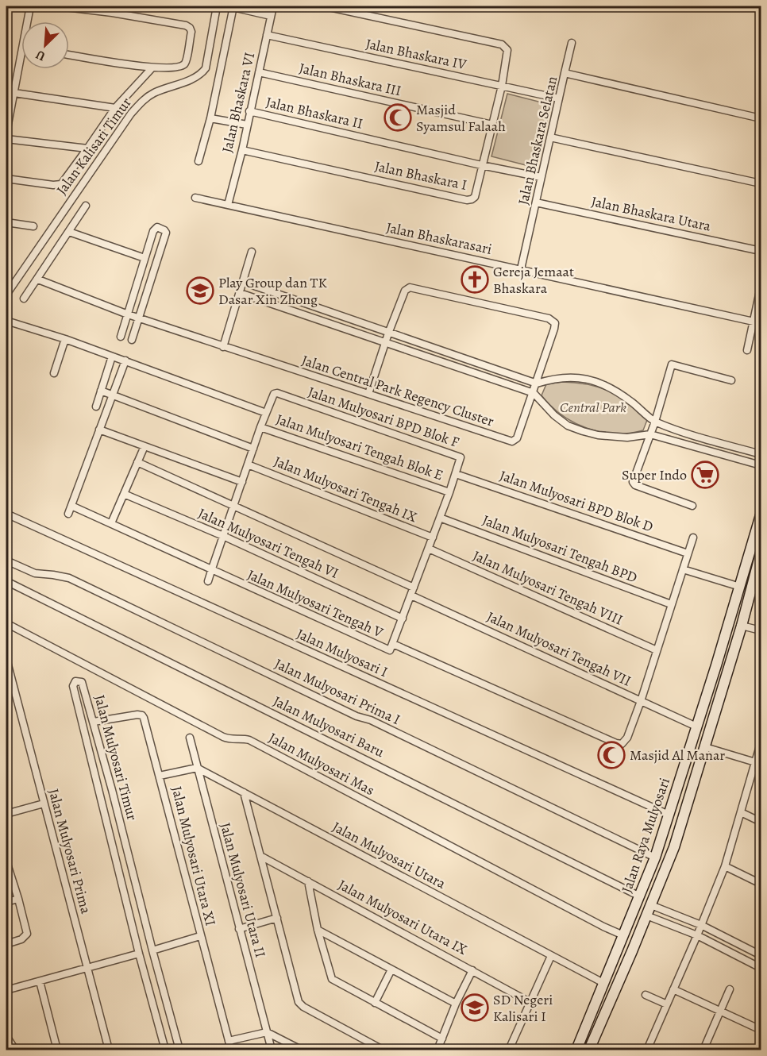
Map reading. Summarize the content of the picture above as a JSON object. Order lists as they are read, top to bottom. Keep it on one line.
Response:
{"streets":{"main road":["Jalan Raya Mulyosari"],"street":["Jalan Bhaskara IV","Jalan Bhaskara III","Jalan Bhaskara VI","Jalan Bhaskara II","Jalan Bhaskara Selatan","Jalan Kalisari Timur","Jalan Bhaskara I","Jalan Bhaskara Utara","Jalan Bhaskarasari","Jalan Central Park Regency Cluster","Jalan Mulyosari BPD Blok F","Jalan Mulyosari Tengah Blok E","Jalan Mulyosari Tengah IX","Jalan Mulyosari BPD Blok D","Jalan Mulyosari Tengah VI","Jalan Mulyosari Tengah BPD","Jalan Mulyosari Tengah VIII","Jalan Mulyosari Tengah V","Jalan Mulyosari Tengah VII","Jalan Mulyosari I","Jalan Mulyosari Prima I","Jalan Mulyosari Baru","Jalan Mulyosari Timur","Jalan Mulyosari Mas","Jalan Mulyosari Prima","Jalan Mulyosari Utara","Jalan Mulyosari Utara XI","Jalan Mulyosari Utara II","Jalan Mulyosari Utara IX"]},"crossings":[["Jalan Bhaskara IV","Jalan Bhaskara VI"],["Jalan Bhaskara IV","Jalan Bhaskara Selatan"],["Jalan Bhaskara IV","Jalan Bhaskara I"],["Jalan Bhaskara III","Jalan Bhaskara VI"],["Jalan Bhaskara III","Jalan Bhaskara I"],["Jalan Bhaskara VI","Jalan Bhaskara II"],["Jalan Bhaskara VI","Jalan Bhaskara I"],["Jalan Bhaskara VI","Jalan Bhaskarasari"],["Jalan Bhaskara II","Jalan Bhaskara Selatan"],["Jalan Bhaskara II","Jalan Bhaskara I"],["Jalan Bhaskara Selatan","Jalan Bhaskara Utara"],["Jalan Bhaskara Selatan","Jalan Bhaskarasari"],["Jalan Mulyosari BPD Blok F","Jalan Mulyosari Tengah Blok E"],["Jalan Mulyosari BPD Blok F","Jalan Mulyosari Tengah IX"],["Jalan Mulyosari BPD Blok F","Jalan Mulyosari BPD Blok D"],["Jalan Mulyosari BPD Blok F","Jalan Mulyosari Tengah VI"],["Jalan Mulyosari BPD Blok F","Jalan Mulyosari Tengah BPD"],["Jalan Mulyosari BPD Blok F","Jalan Mulyosari Tengah VIII"],["Jalan Mulyosari BPD Blok F","Jalan Mulyosari Tengah V"],["Jalan Mulyosari BPD Blok F","Jalan Mulyosari Tengah VII"],["Jalan Mulyosari Tengah V","Jalan Mulyosari Tengah VII"],["Jalan Mulyosari Tengah VII","Jalan Raya Mulyosari"],["Jalan Mulyosari I","Jalan Raya Mulyosari"],["Jalan Mulyosari Prima I","Jalan Raya Mulyosari"],["Jalan Mulyosari Baru","Jalan Raya Mulyosari"],["Jalan Mulyosari Timur","Jalan Mulyosari Utara XI"],["Jalan Mulyosari Mas","Jalan Raya Mulyosari"],["Jalan Raya Mulyosari","Jalan Mulyosari Utara"],["Jalan Mulyosari Utara","Jalan Mulyosari Utara II"]],"parks":["Central Park"],"places":{"mosque":["Masjid Syamsul Falaah","Masjid Al Manar"],"church":["Gereja Jemaat Bhaskara"],"school or university":["Play Group dan TK Dasar Xin Zhong","SD Negeri Kalisari I"],"supermarket":["Super Indo"]},"north":"bottom left"}
